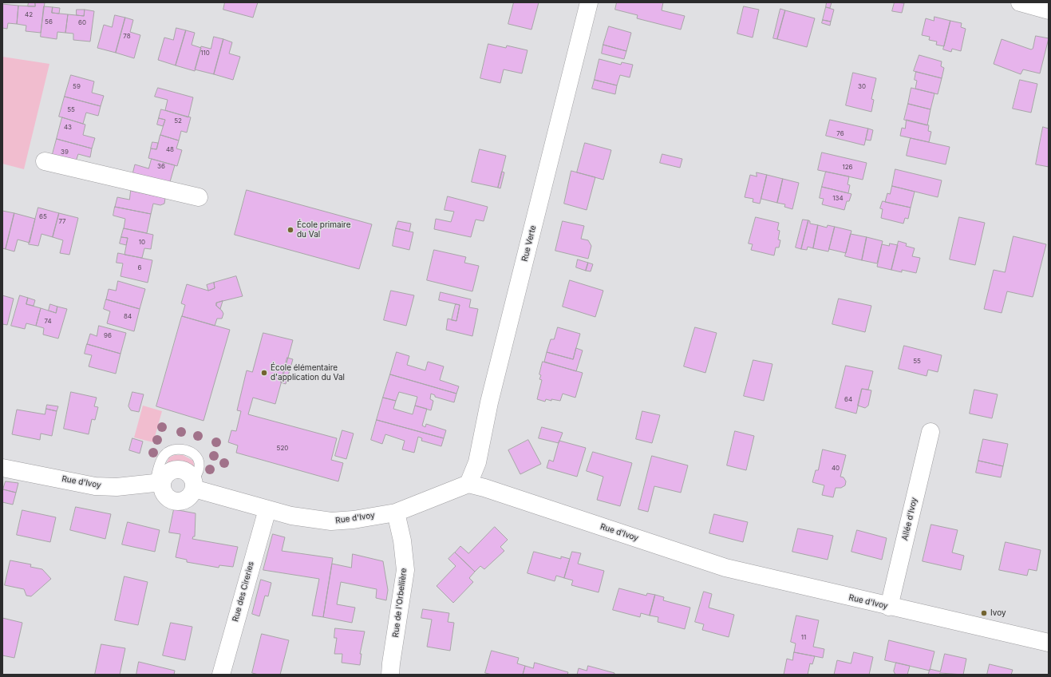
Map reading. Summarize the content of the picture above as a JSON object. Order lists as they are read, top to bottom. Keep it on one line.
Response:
{"streets":{"street":["Rue Verte","Rue d'Ivoy","Allée d'Ivoy","Rue des Cireries","Rue de l'Orbellière"]},"crossings":[["Rue Verte","Rue d'Ivoy"],["Rue d'Ivoy","Allée d'Ivoy"],["Rue d'Ivoy","Rue des Cireries"],["Rue d'Ivoy","Rue de l'Orbellière"]],"places":["École primaire du Val","École élémentaire d'application du Val","Ivoy"],"house_numbers":["42","56","60","78","110","59","30","55","52","43","76","48","39","36","126","134","65","77","10","6","84","74","96","55","64","520","40","11"]}
